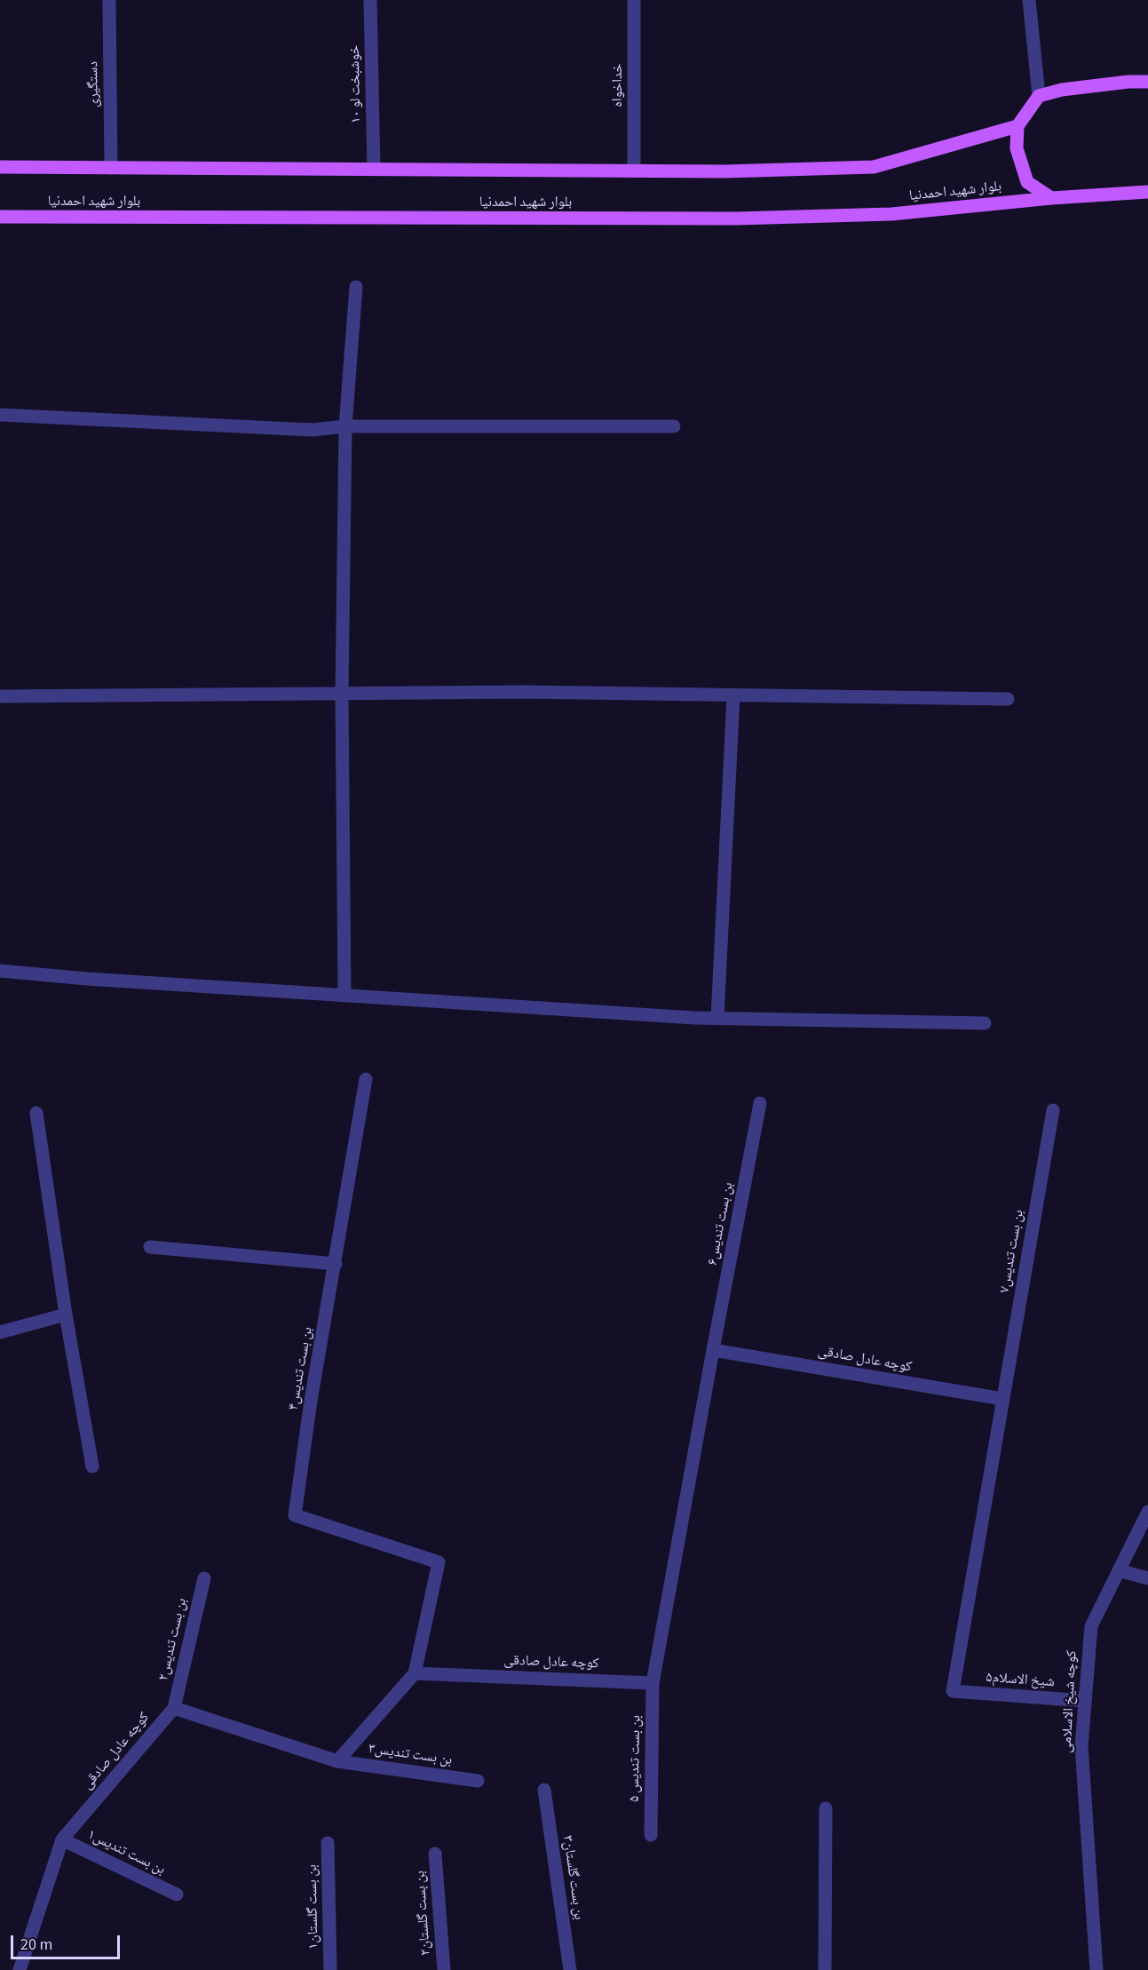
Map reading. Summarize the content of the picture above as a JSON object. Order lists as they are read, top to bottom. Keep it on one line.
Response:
{"streets":{"main road":["بلوار شهید احمدنیا"],"street":["دستگیری","خوشبخت لو ۱۰","خداخواه","بن بست تندیس۶","بن بست تندیس۷","کوچه عادل صادقی","بن بست تندیس۴","بن بست تندیس۲","شیخ الاسلام۵","کوچه شیخ الاسلامی","بن بست تندیس۳","بن بست تندیس ۵","بن بست تندیس۱","بن بست گلستان۳","بن بست گلستان۱","بن بست گلستان۲"]},"crossings":[["بن بست تندیس۶","کوچه عادل صادقی"],["بن بست تندیس۷","کوچه عادل صادقی"],["بن بست تندیس۷","شیخ الاسلام۵"],["کوچه عادل صادقی","بن بست تندیس۴"],["کوچه عادل صادقی","بن بست تندیس۲"],["کوچه عادل صادقی","بن بست تندیس ۵"],["کوچه عادل صادقی","بن بست تندیس۱"],["شیخ الاسلام۵","کوچه شیخ الاسلامی"]],"scale_bar":"20 m"}
